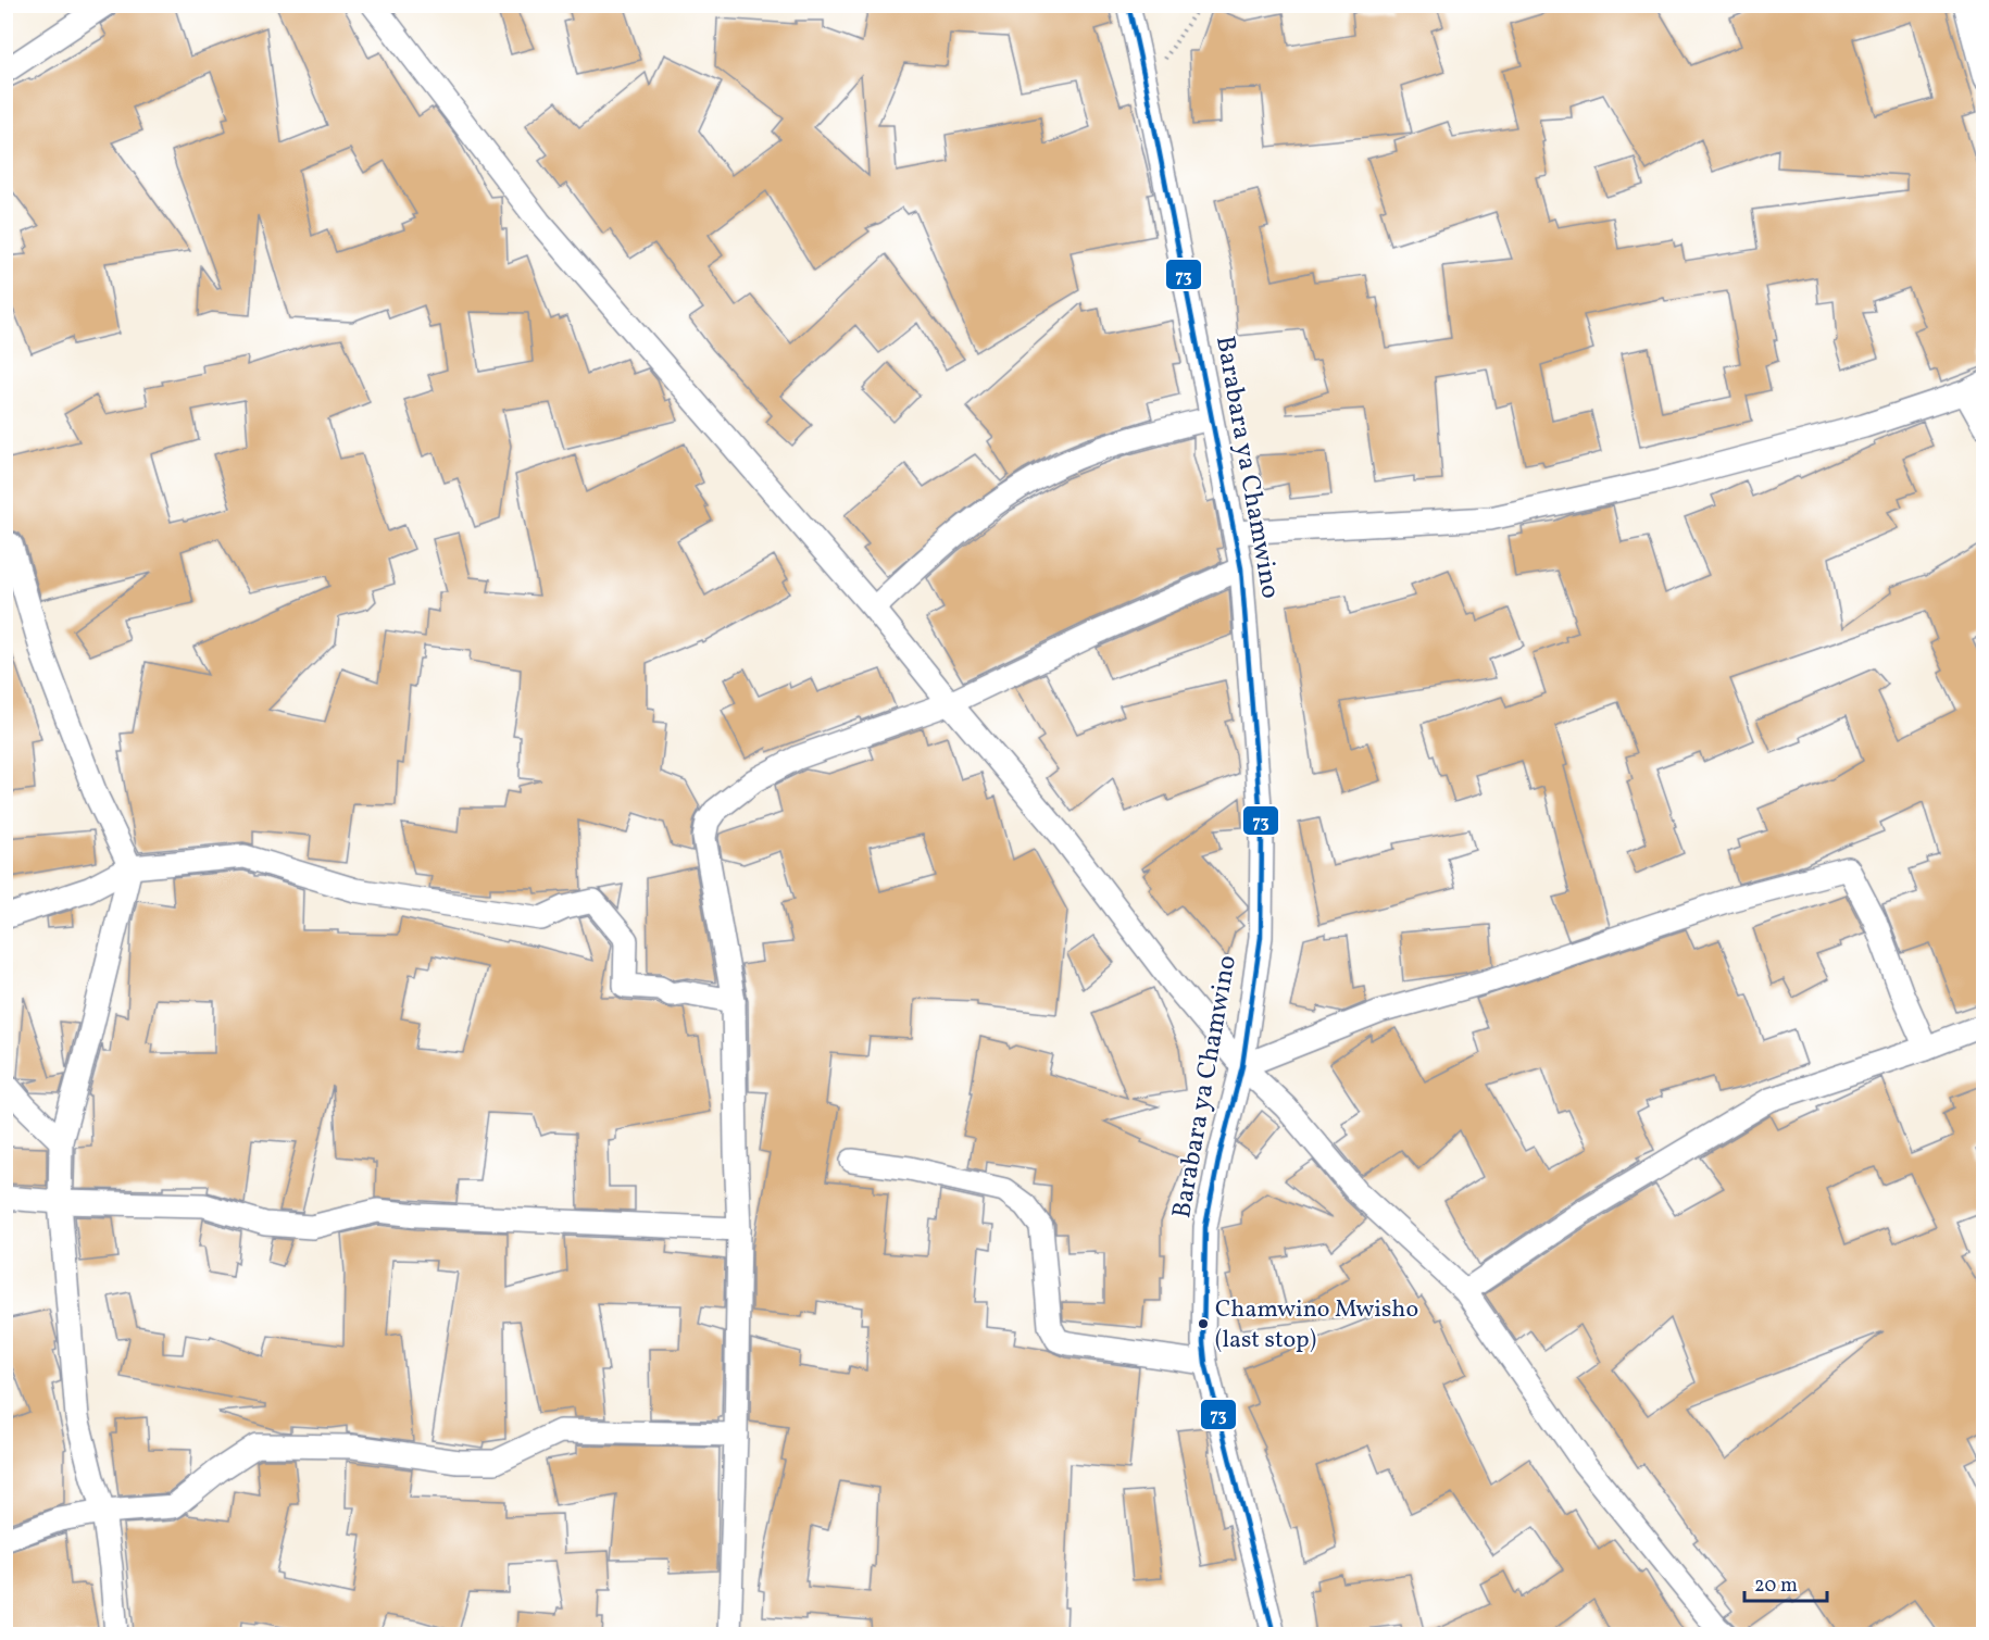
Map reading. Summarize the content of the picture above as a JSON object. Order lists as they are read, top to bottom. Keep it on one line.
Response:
{"streets":{"street":["Barabara ya Chamwino"]},"places":["Chamwino Mwisho (last stop)"],"lines":["transit line 73"],"scale_bar":"20 m"}
